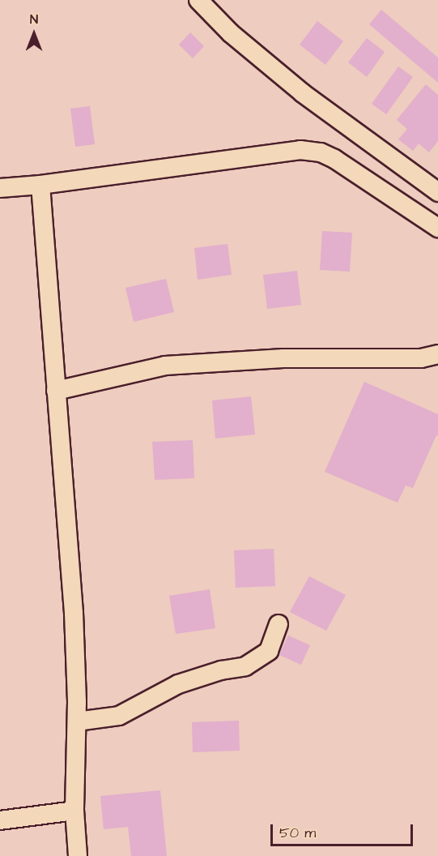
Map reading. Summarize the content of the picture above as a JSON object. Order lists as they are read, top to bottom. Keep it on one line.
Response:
{"scale_bar":"50 m","north":"top"}
